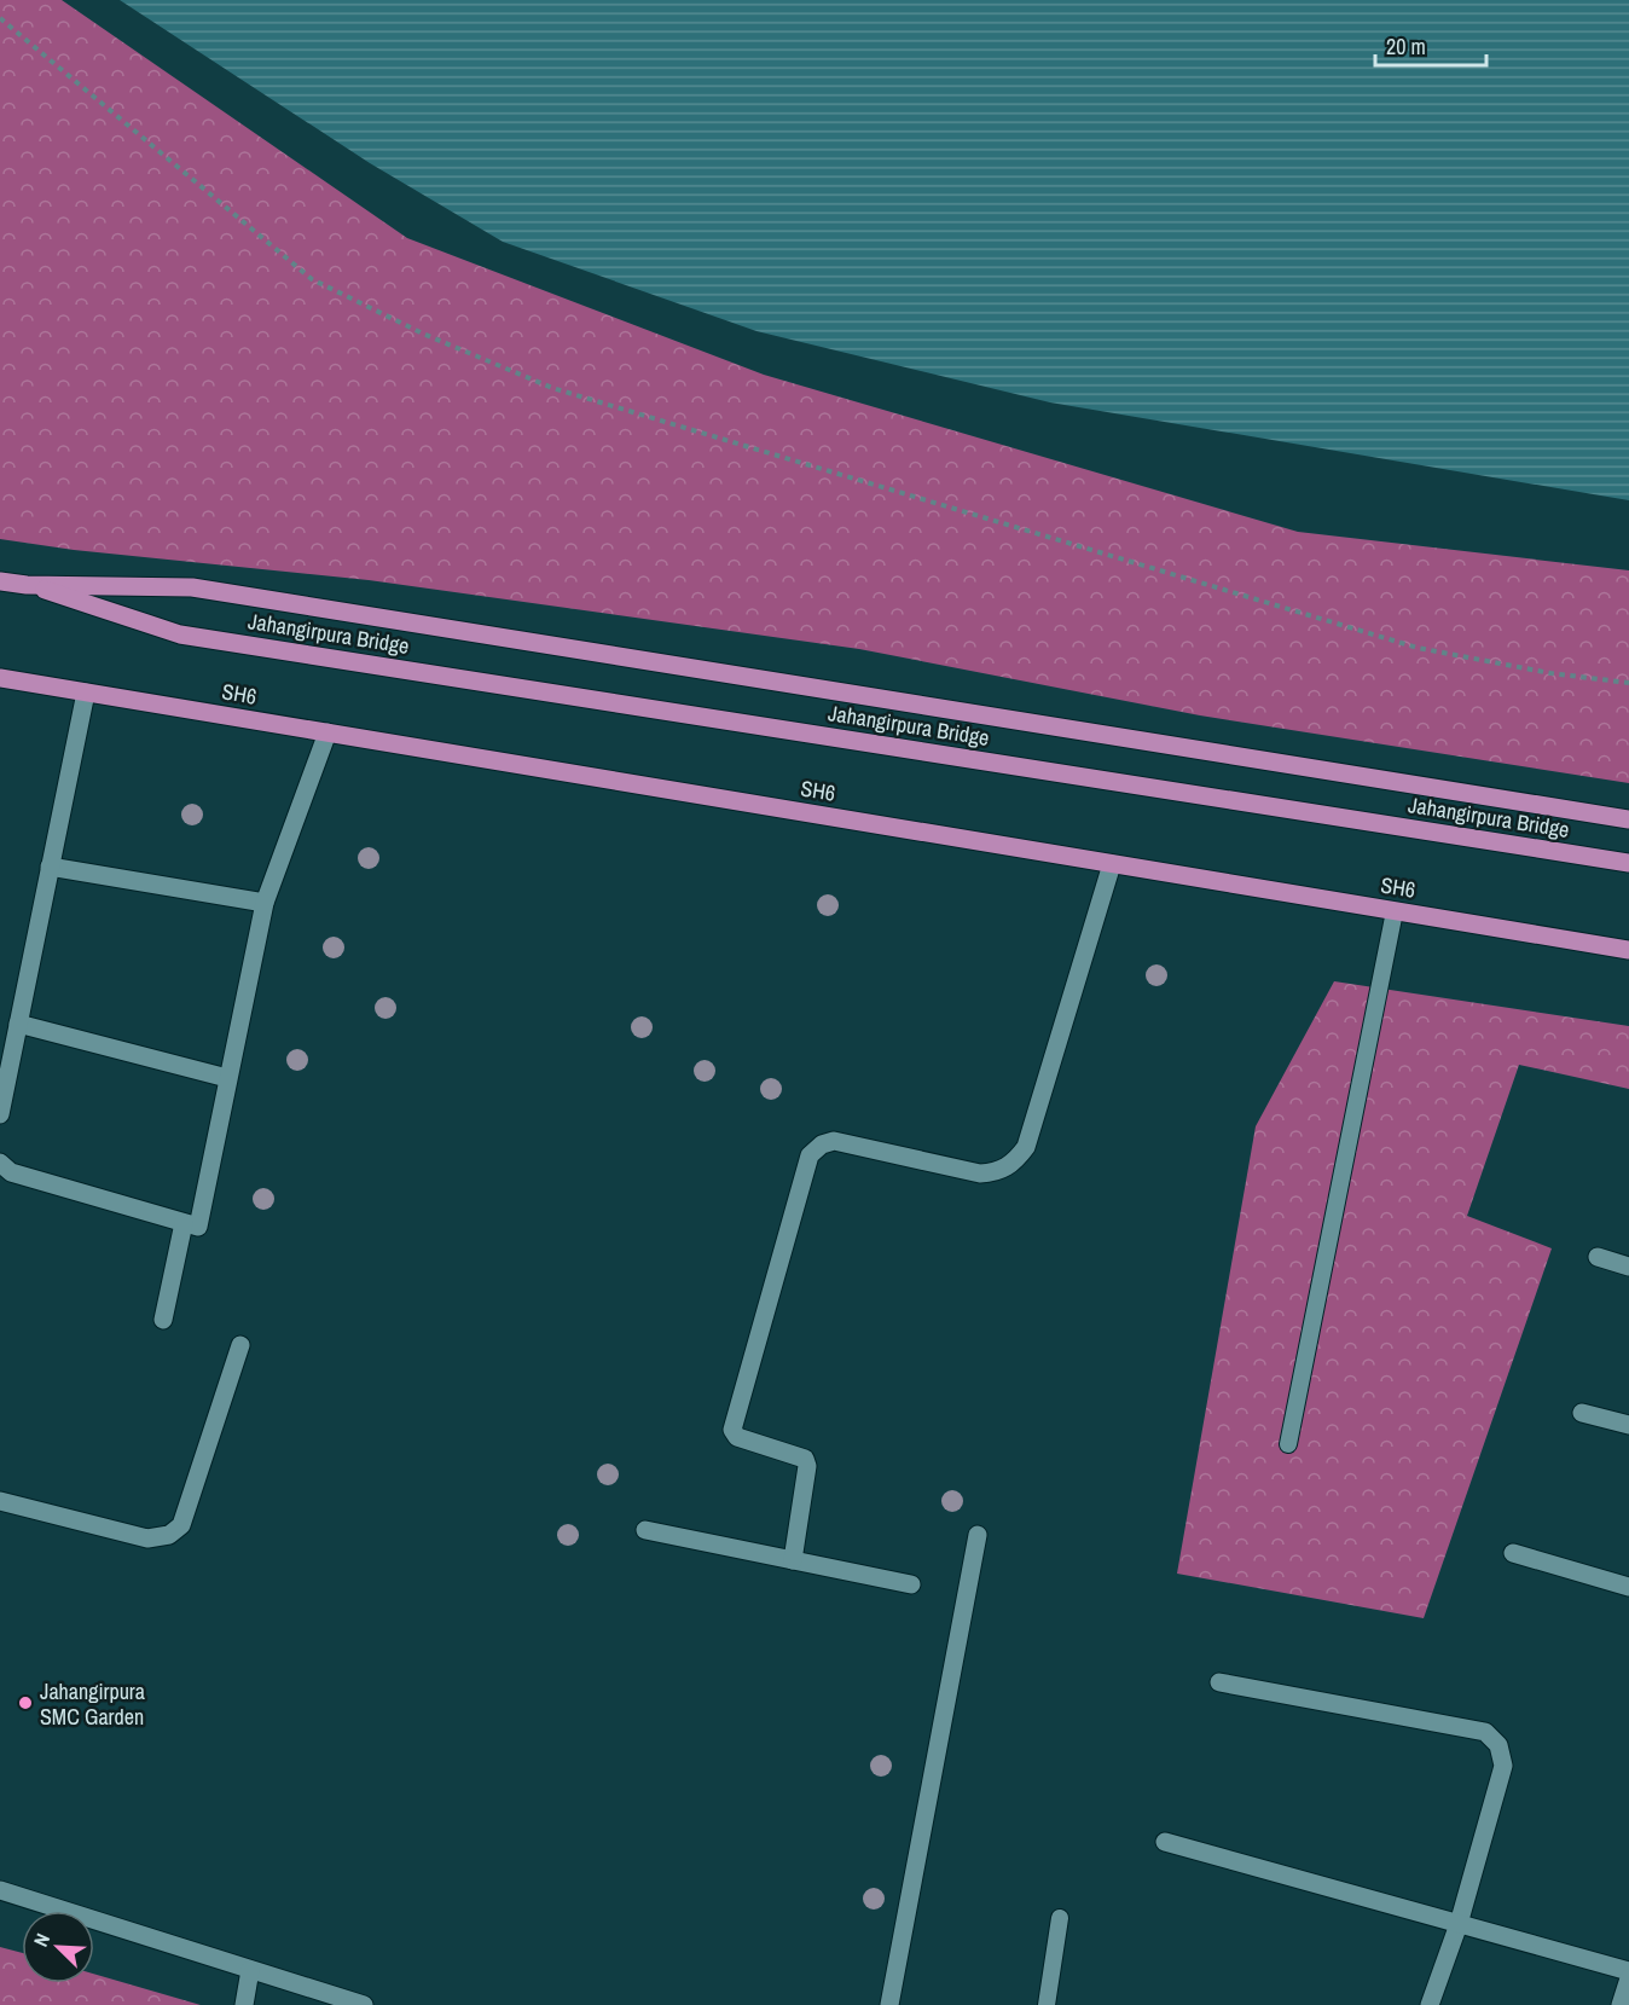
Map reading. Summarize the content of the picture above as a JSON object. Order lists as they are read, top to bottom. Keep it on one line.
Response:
{"streets":{"main road":["Jahangirpura Bridge","SH6"]},"places":["Jahangirpura SMC Garden"],"scale_bar":"20 m","north":"top left"}
